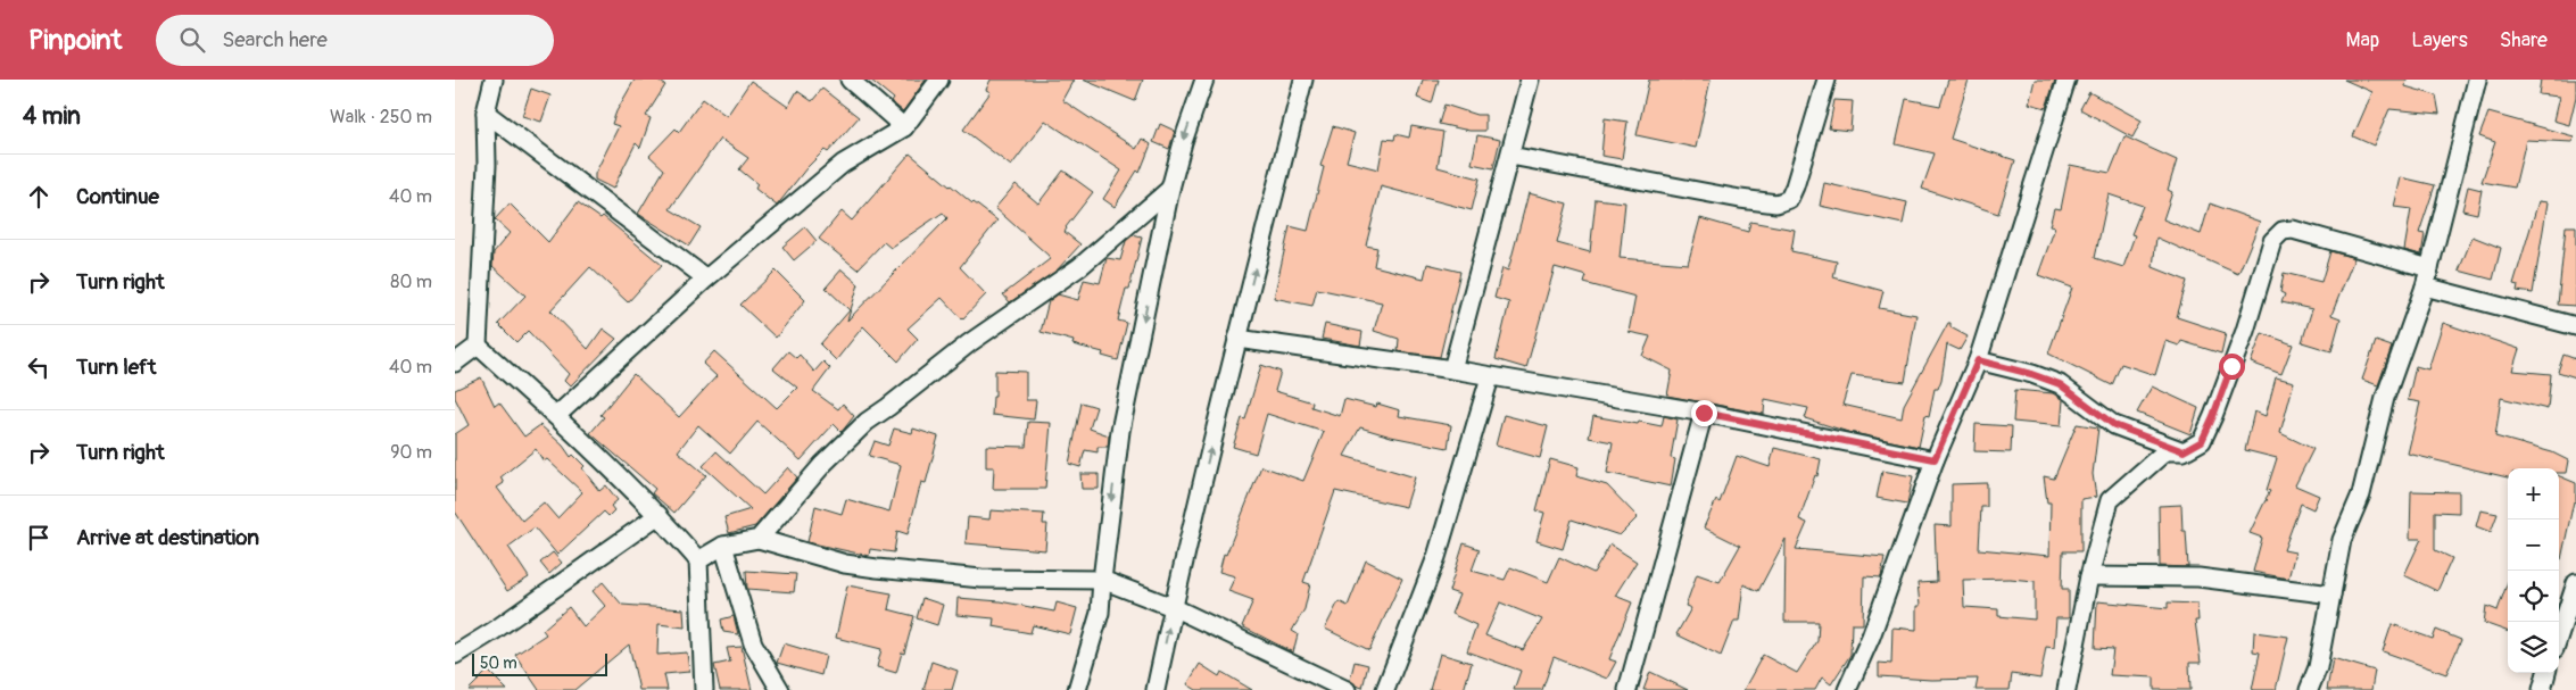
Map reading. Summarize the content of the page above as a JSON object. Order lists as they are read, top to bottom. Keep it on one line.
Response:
{"scale_bar":"50 m","page":{"header":"Pinpoint","search":"Search here","nav":["Map","Layers","Share"],"heading":["4 min","Walk · 250 m"],"list":[["Continue","40 m"],["Turn right","80 m"],["Turn left","40 m"],["Turn right","90 m"],"Arrive at destination"],"map_buttons":["+","−"],"scale":"50 m"}}
